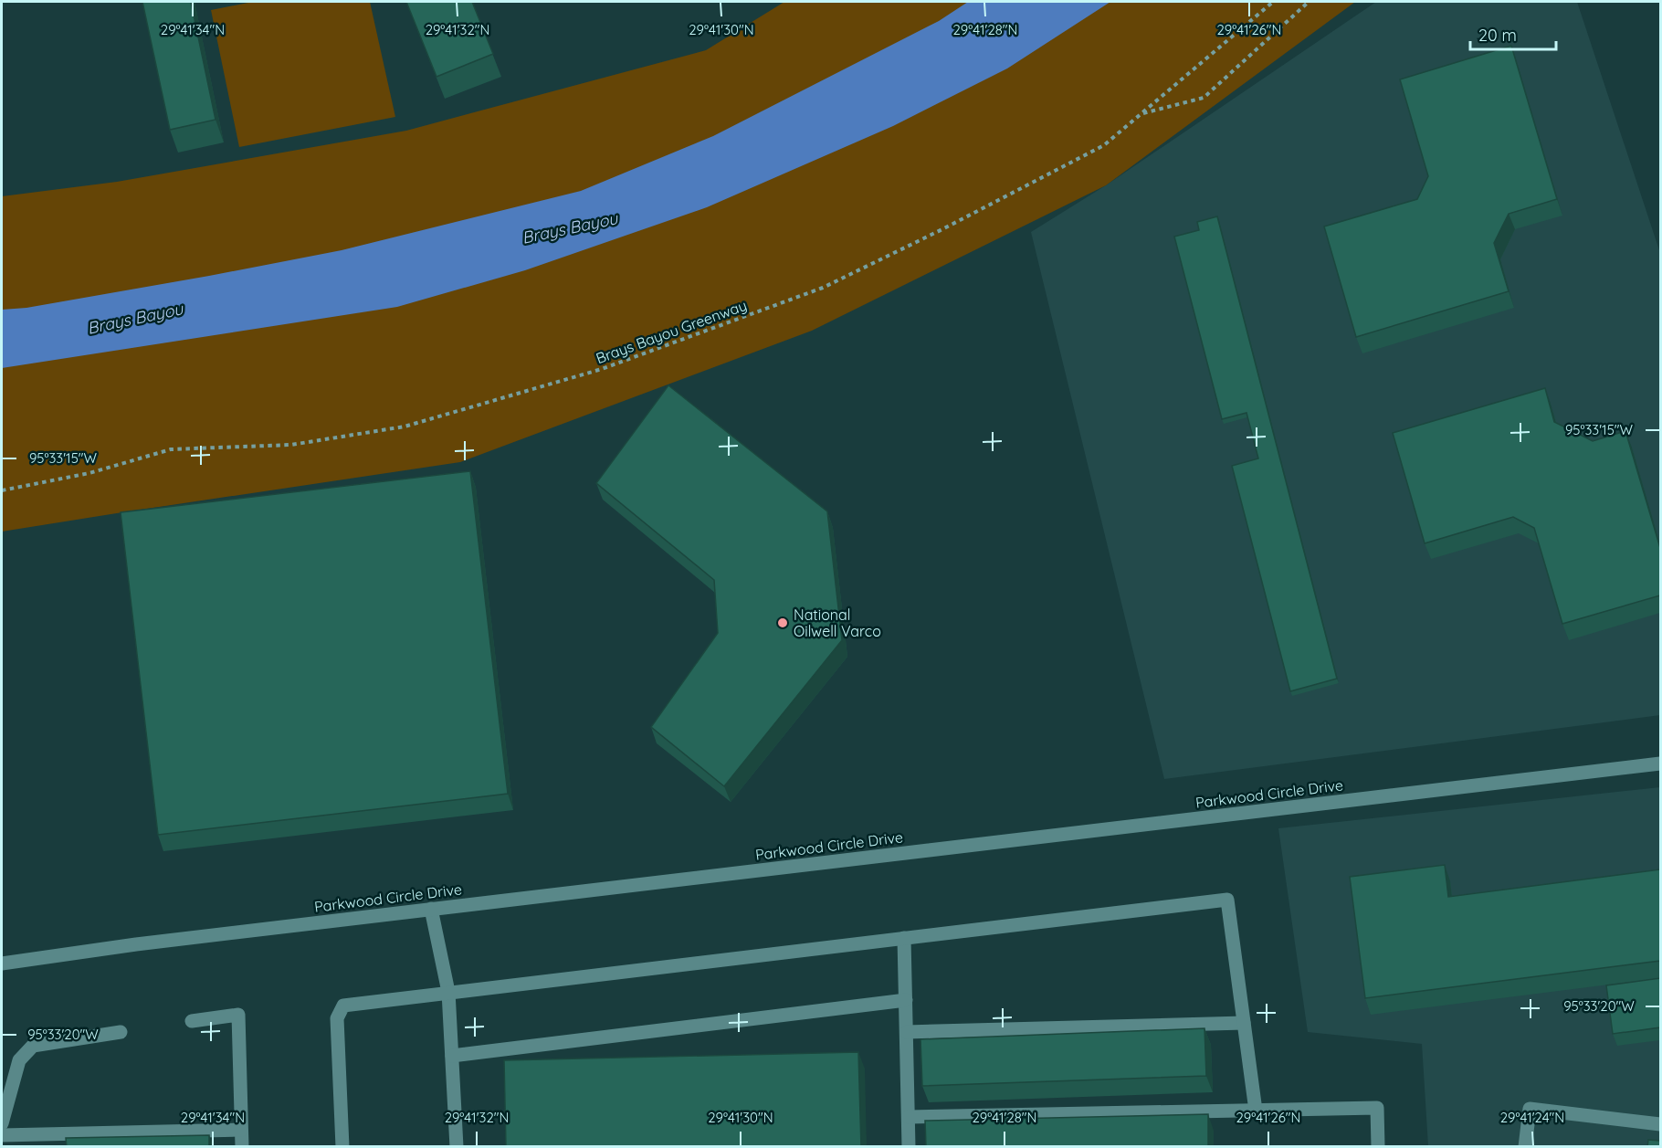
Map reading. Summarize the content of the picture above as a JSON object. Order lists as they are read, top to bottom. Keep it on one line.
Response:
{"streets":{"street":["Parkwood Circle Drive"],"path":["Brays Bayou Greenway"]},"water":["Brays Bayou"],"places":["National Oilwell Varco"],"scale_bar":"20 m","coordinates":["29°41'34\"N","29°41'32\"N","29°41'30\"N","29°41'28\"N","29°41'26\"N","95°33'15\"W","95°33'20\"W","29°41'24\"N"]}
